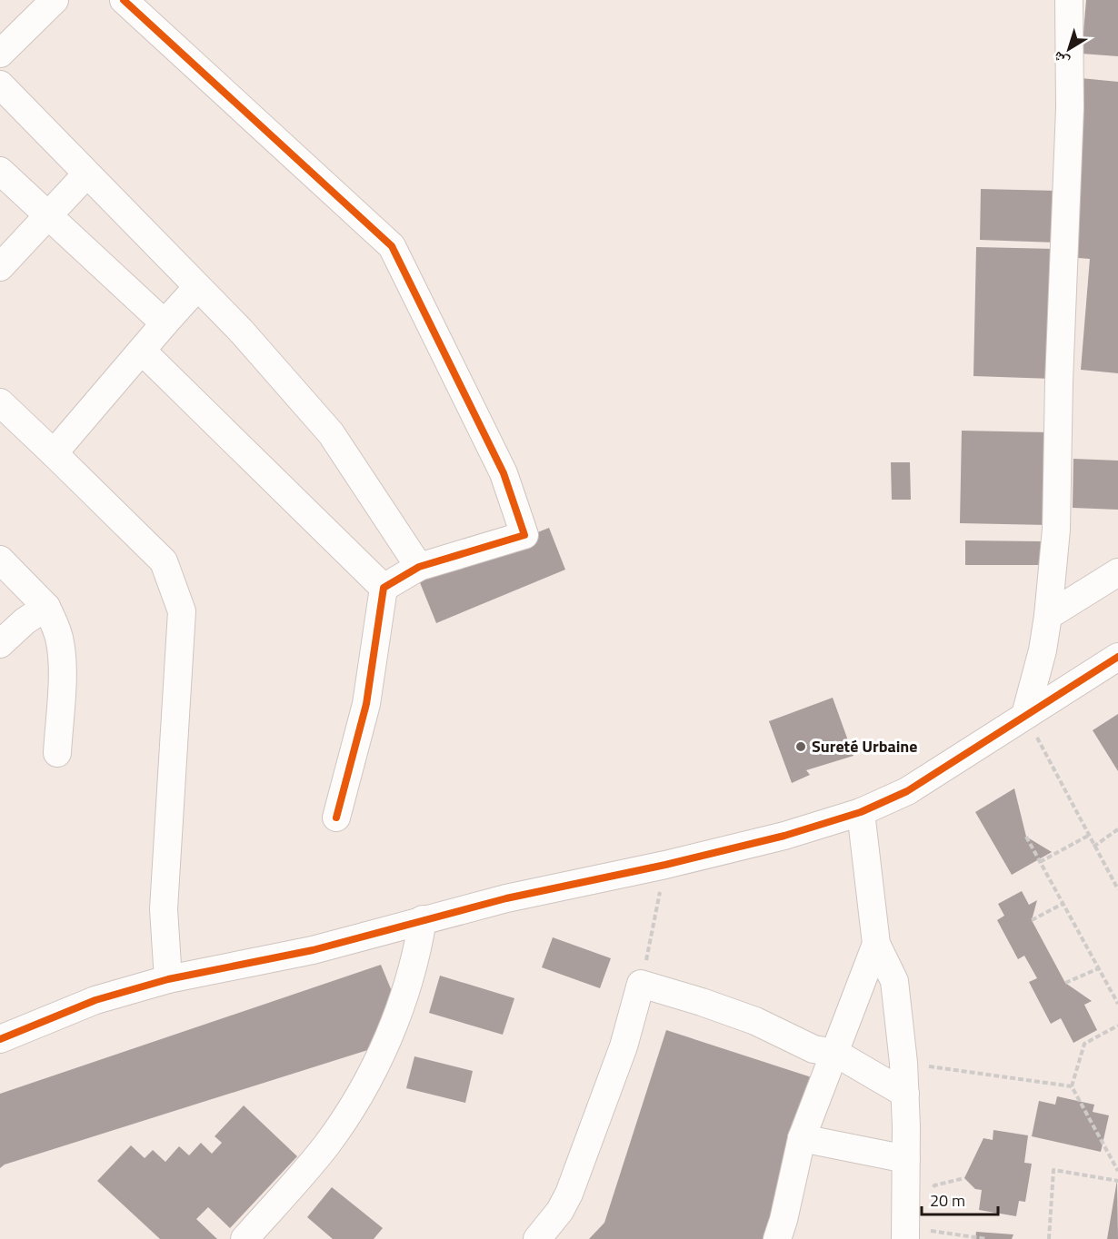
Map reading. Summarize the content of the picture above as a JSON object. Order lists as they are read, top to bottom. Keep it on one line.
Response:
{"places":["Sureté Urbaine"],"scale_bar":"20 m","north":"bottom left"}
